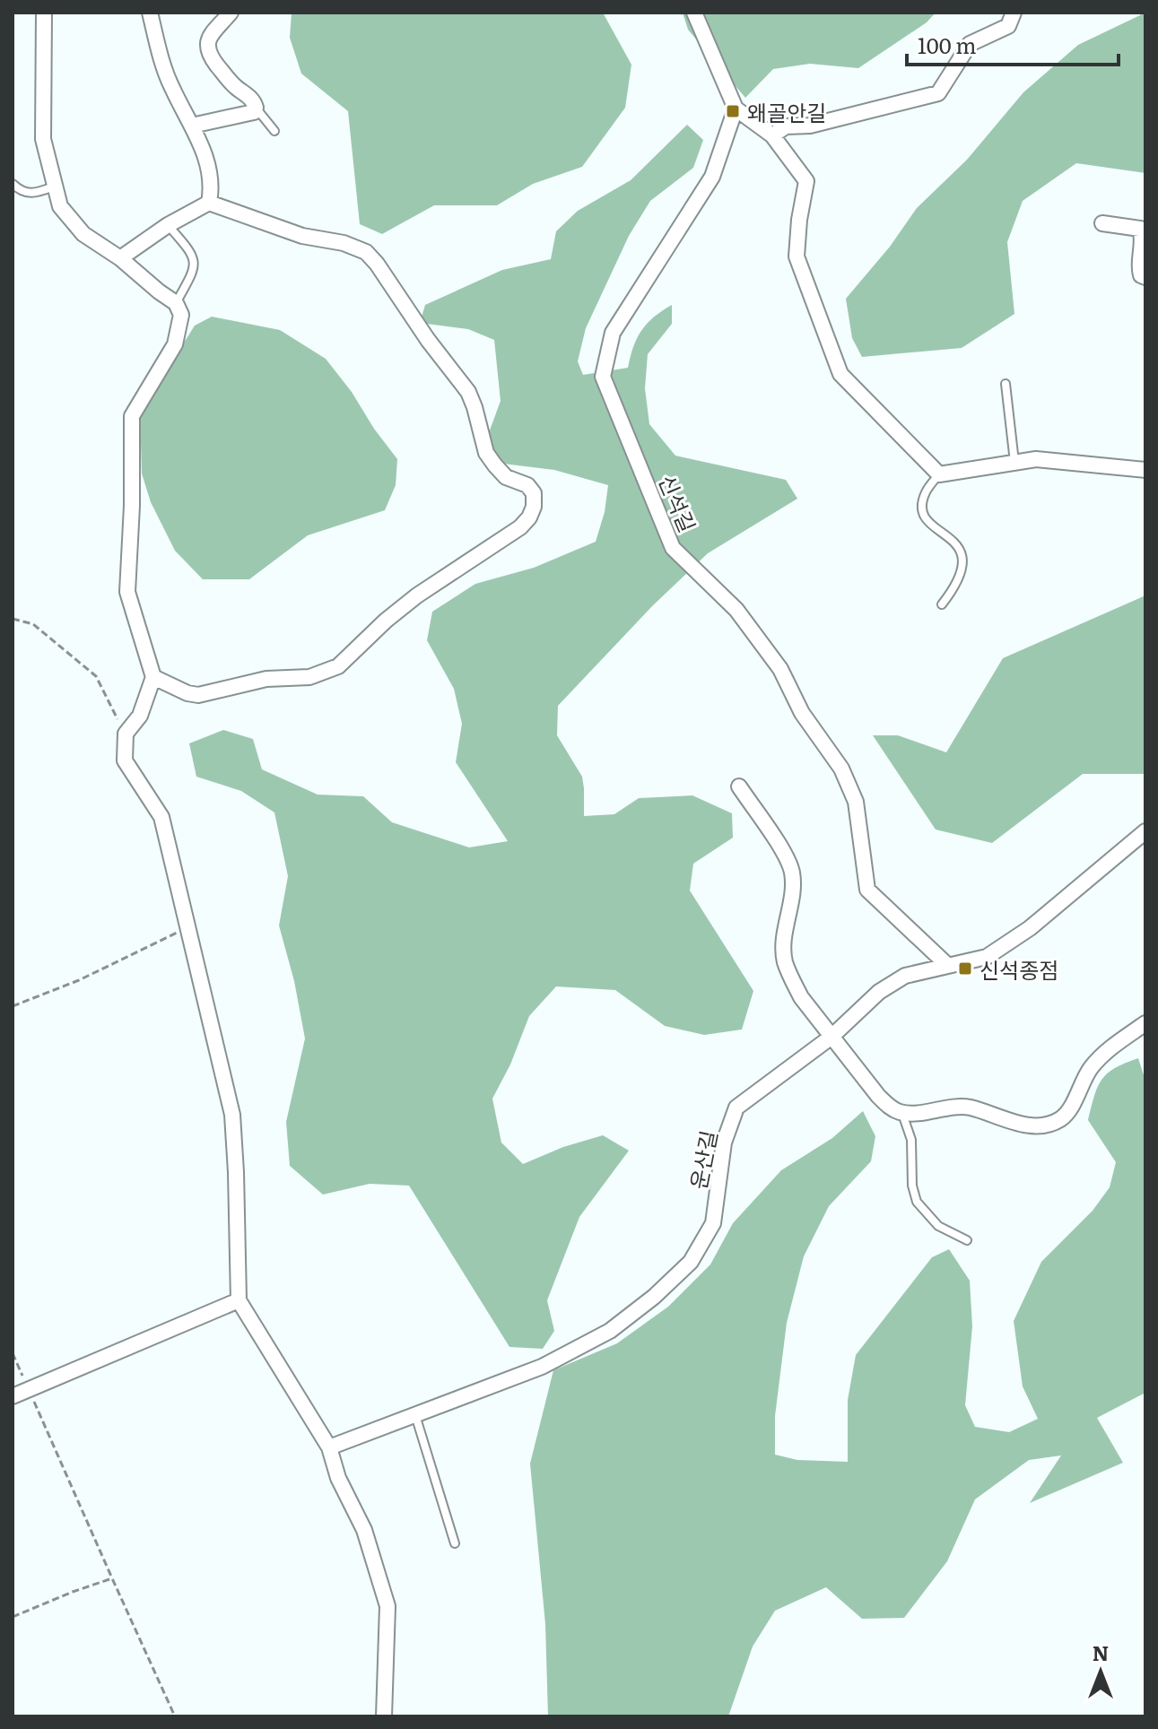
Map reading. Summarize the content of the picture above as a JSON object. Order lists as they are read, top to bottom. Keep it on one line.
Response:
{"streets":{"street":["신석길","운산길"]},"crossings":[["신석길","운산길"]],"places":{"transit":["왜골안길","신석종점"]},"scale_bar":"100 m","north":"top"}
